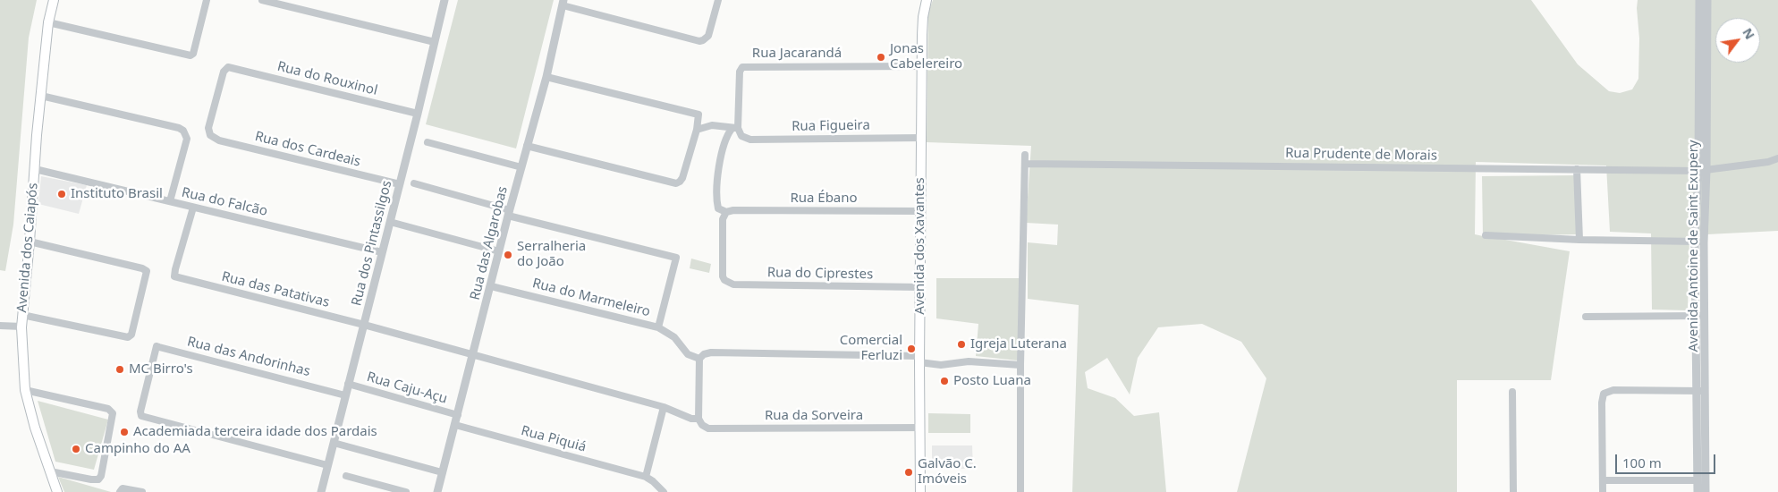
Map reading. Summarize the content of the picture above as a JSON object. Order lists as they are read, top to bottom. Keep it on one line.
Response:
{"streets":{"main road":["Avenida dos Xavantes","Avenida dos Caiapós"],"street":["Rua Jacarandá","Rua do Rouxinol","Rua Figueira","Rua dos Cardeais","Rua Prudente de Morais","Rua Ébano","Rua do Falcão","Rua dos Pintassilgos","Rua das Algarobas","Avenida Antoine de Saint Exupery","Rua do Ciprestes","Rua das Patativas","Rua do Marmeleiro","Rua das Andorinhas","Rua Caju-Açu","Rua da Sorveira","Rua Piquiá"]},"crossings":[["Rua Jacarandá","Rua Figueira"],["Rua Jacarandá","Avenida dos Xavantes"],["Rua do Rouxinol","Rua dos Cardeais"],["Rua do Rouxinol","Rua dos Pintassilgos"],["Rua Figueira","Avenida dos Xavantes"],["Rua dos Cardeais","Rua dos Pintassilgos"],["Rua Prudente de Morais","Avenida Antoine de Saint Exupery"],["Rua Ébano","Avenida dos Xavantes"],["Rua Ébano","Rua do Ciprestes"],["Rua do Falcão","Rua dos Pintassilgos"],["Rua do Falcão","Avenida dos Caiapós"],["Rua do Falcão","Rua das Patativas"],["Rua dos Pintassilgos","Rua das Patativas"],["Rua dos Pintassilgos","Rua das Andorinhas"],["Rua dos Pintassilgos","Rua Caju-Açu"],["Rua das Algarobas","Rua das Patativas"],["Rua das Algarobas","Rua do Marmeleiro"],["Rua das Algarobas","Rua Caju-Açu"],["Rua das Algarobas","Rua Piquiá"],["Avenida dos Xavantes","Rua do Ciprestes"],["Avenida dos Xavantes","Rua da Sorveira"]],"places":["Jonas Cabelereiro","Instituto Brasil","Serralheria do João","Igreja Luterana","Comercial Ferluzi","MC Birro's","Posto Luana","Academiada terceira idade dos Pardais","Campinho do AA","Galvão C. Imóveis"],"scale_bar":"100 m","north":"top right"}
